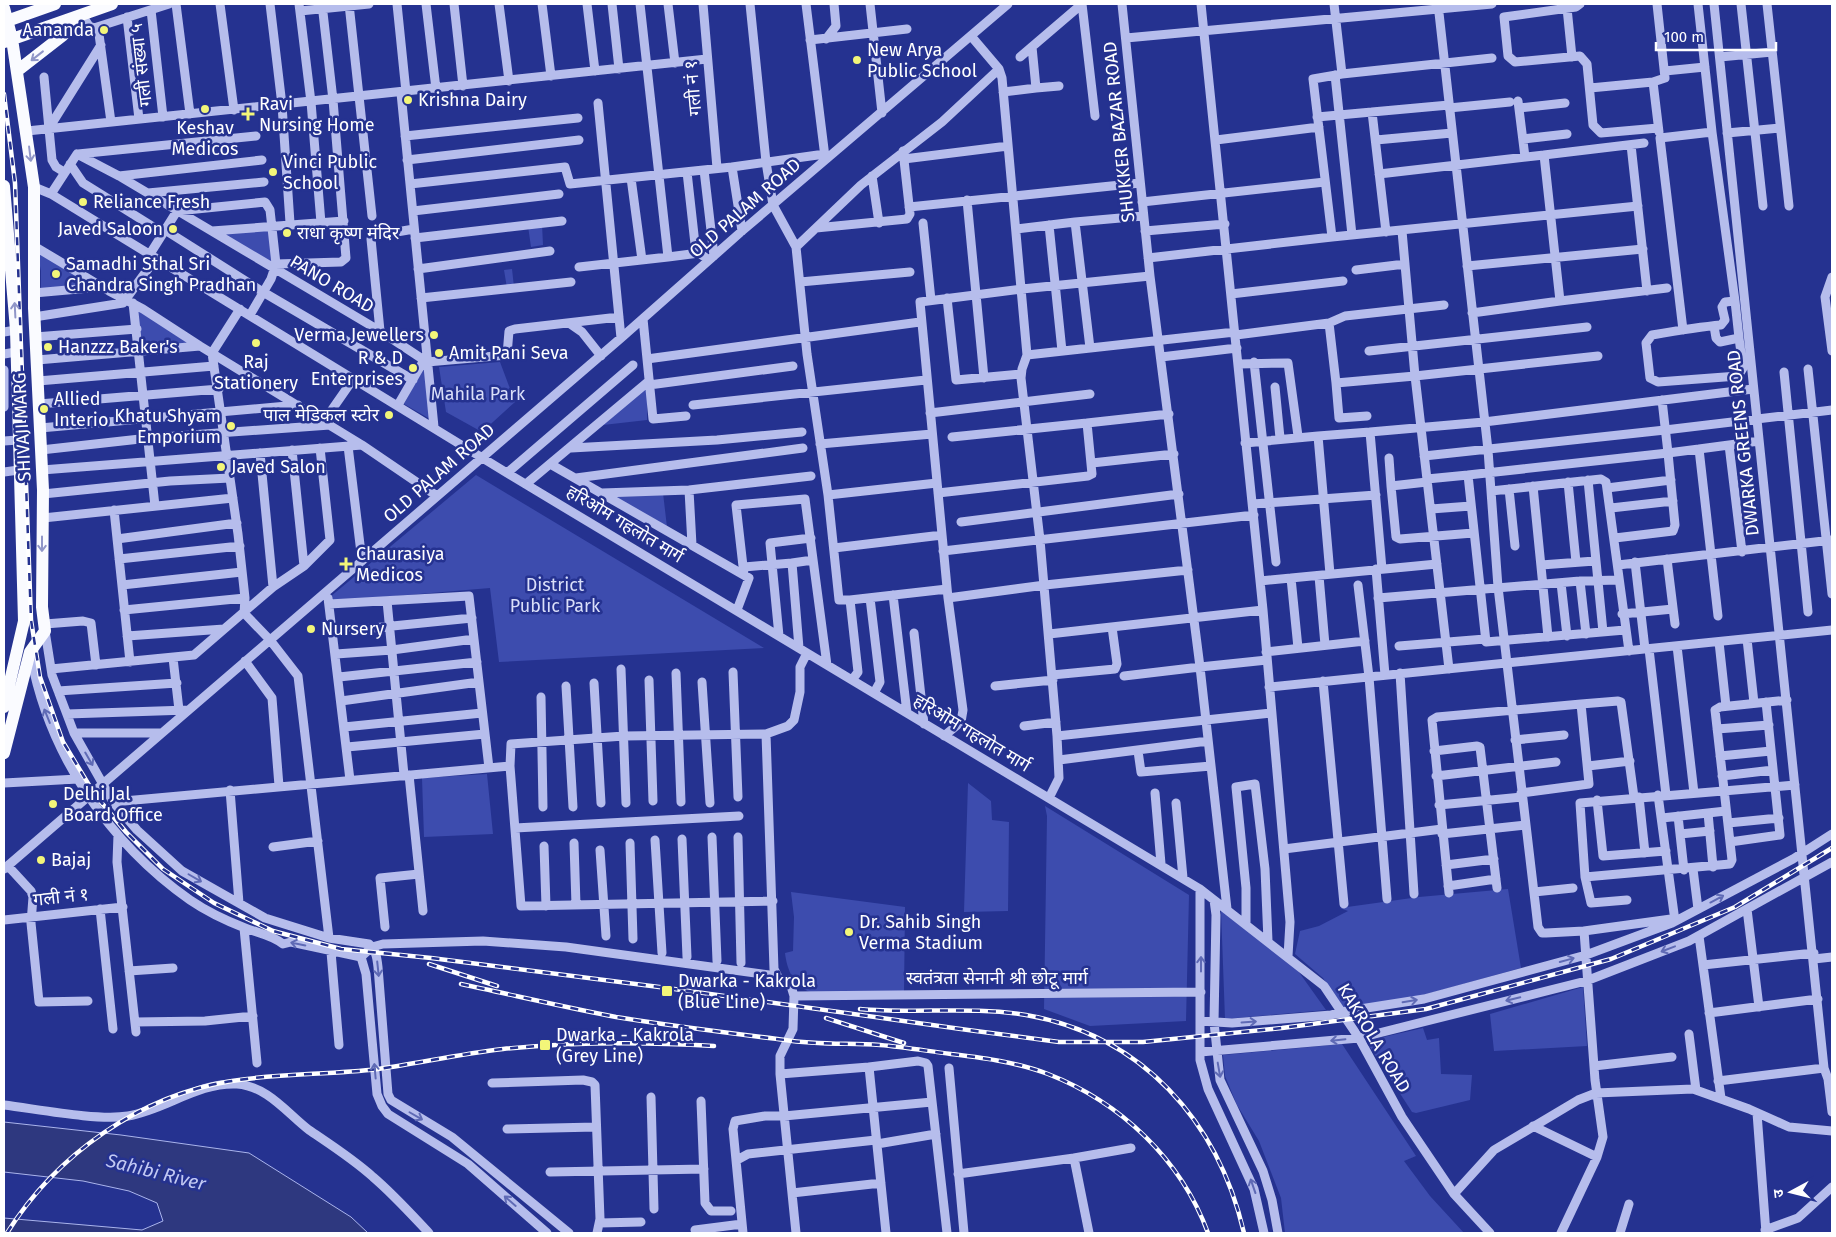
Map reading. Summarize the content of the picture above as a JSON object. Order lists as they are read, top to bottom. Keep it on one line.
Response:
{"streets":{"main road":["SHIVAJI MARG"],"street":["गली संख्या ५","गली नं १","SHUKKER BAZAR ROAD","OLD PALAM ROAD","PANO ROAD","DWARKA GREENS ROAD","हरिओम गहलोत मार्ग","स्वतंत्रता सेनानी श्री छोटू मार्ग","KAKROLA ROAD"]},"crossings":[["SHUKKER BAZAR ROAD","KAKROLA ROAD"],["OLD PALAM ROAD","हरिओम गहलोत मार्ग"],["SHIVAJI MARG","हरिओम गहलोत मार्ग"],["हरिओम गहलोत मार्ग","KAKROLA ROAD"]],"water":["Sahibi River"],"parks":["Mahila Park","District Public Park"],"places":{"other":["Aananda","New Arya Public School","Krishna Dairy","Keshav Medicos","Vinci Public School","Reliance Fresh","Javed Saloon","राधा कृष्ण मंदिर","Samadhi Sthal Sri Chandra Singh Pradhan","Verma Jewellers","Raj Stationery","Hanzzz Baker's","Amit Pani Seva","R & D Enterprises","Allied Interio","पाल मेडिकल स्टोर","Khatu Shyam Emporium","Javed Salon","Nursery","Delhi Jal Board Office","Bajaj","Dr. Sahib Singh Verma Stadium"],"health":["Ravi Nursing Home","Chaurasiya Medicos"],"transit":["Dwarka - Kakrola (Blue Line)","Dwarka - Kakrola (Grey Line)"]},"scale_bar":"100 m","north":"left"}
